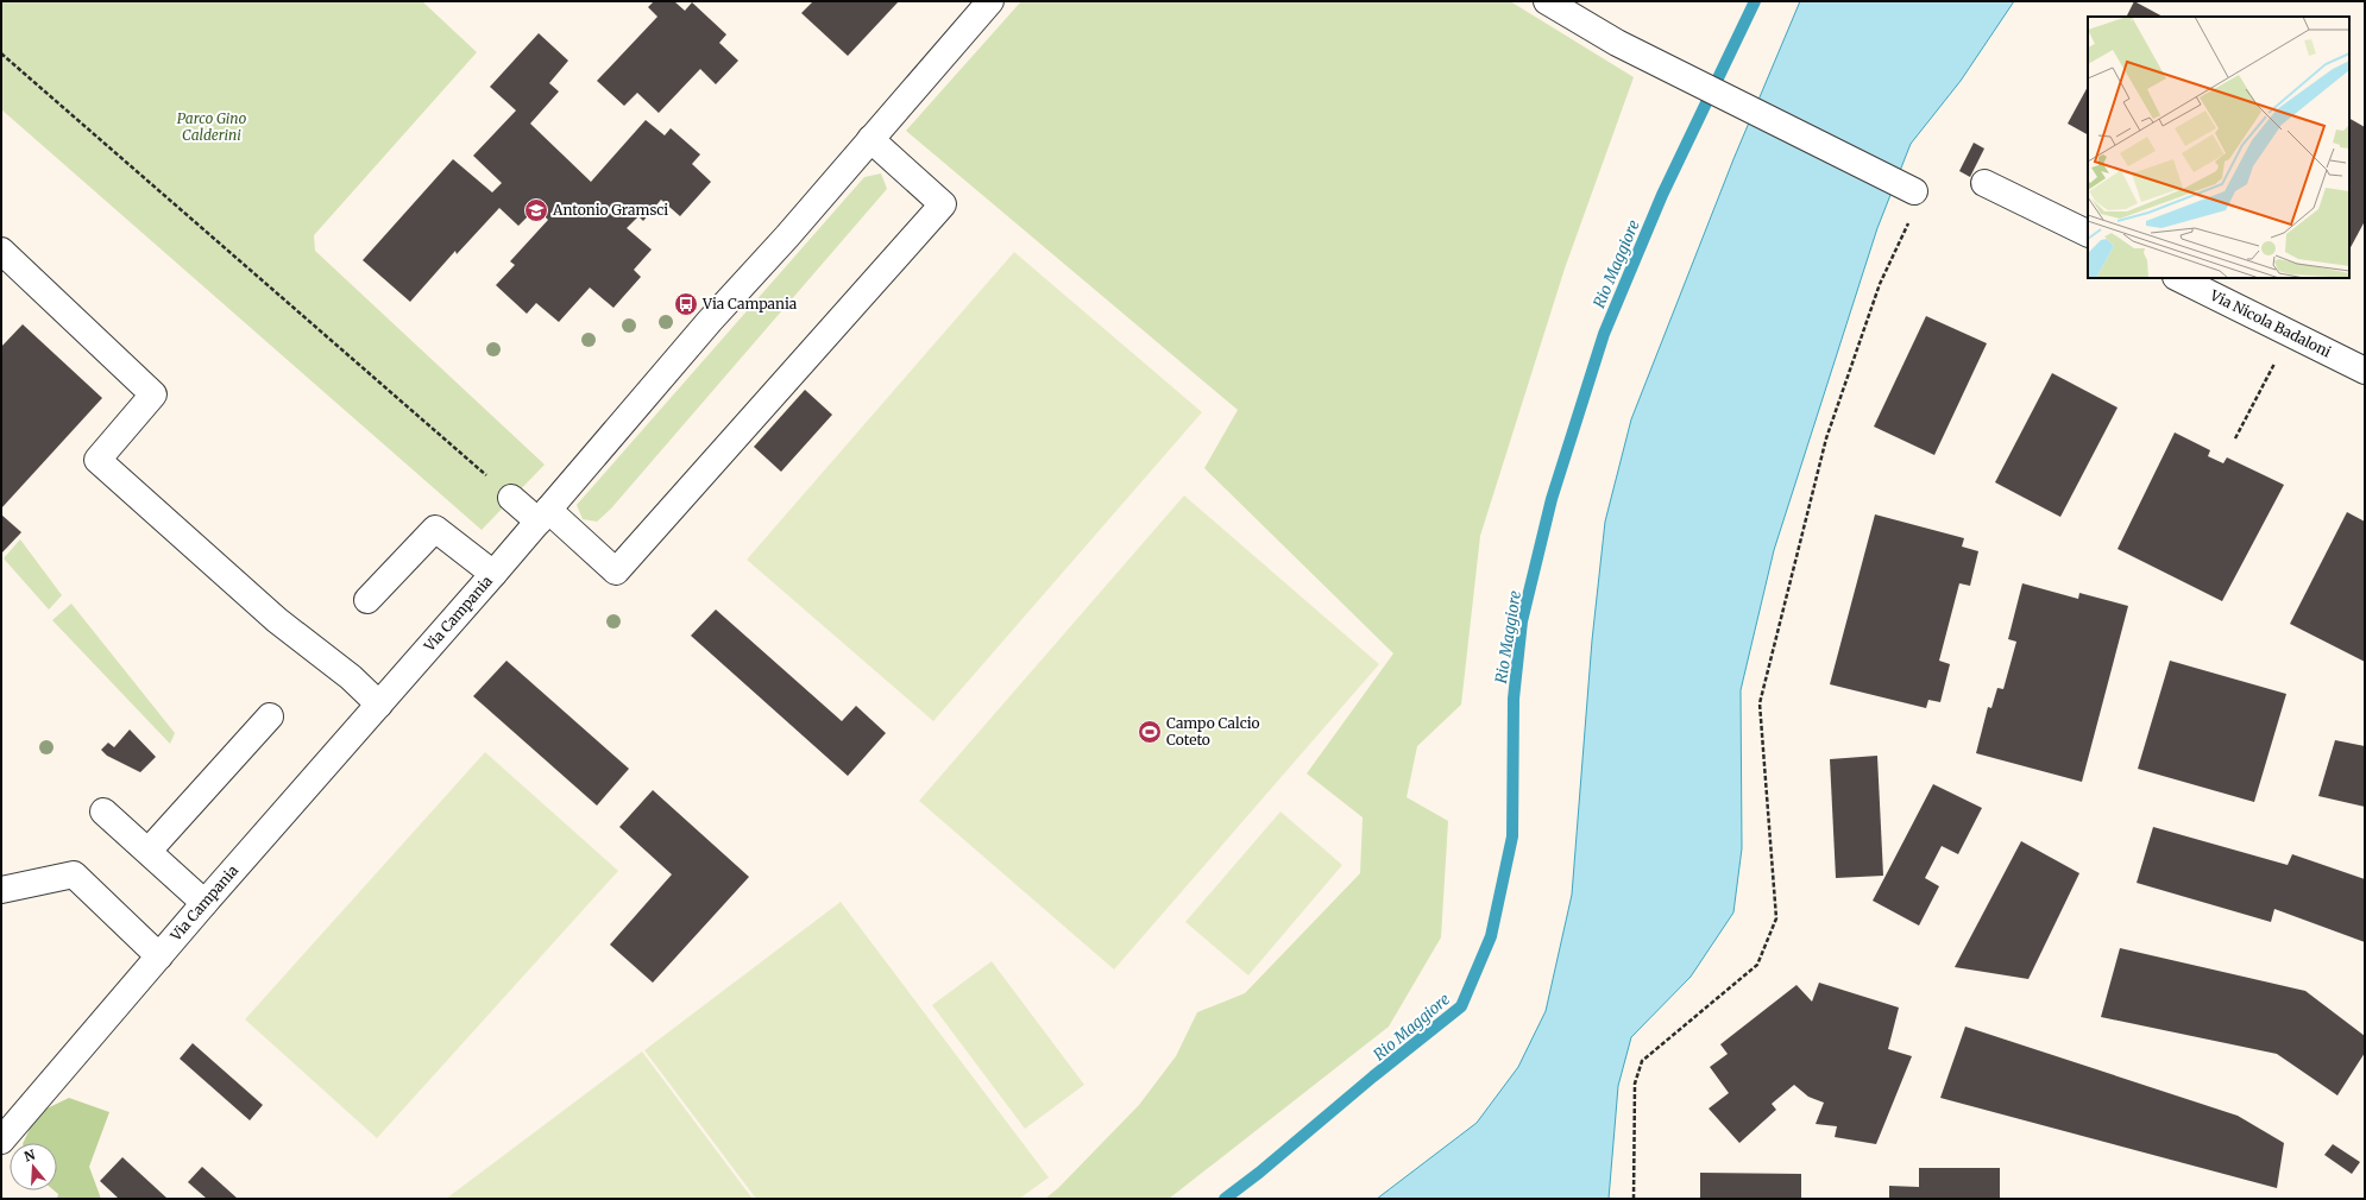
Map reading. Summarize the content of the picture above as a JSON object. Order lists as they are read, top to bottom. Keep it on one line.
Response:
{"streets":{"street":["Via Nicola Badaloni","Via Campania"]},"water":["Rio Maggiore"],"parks":["Parco Gino Calderini"],"places":{"school or university":["Antonio Gramsci"],"bus stop":["Via Campania"],"sports":["Campo Calcio Coteto"]},"north":"top"}
